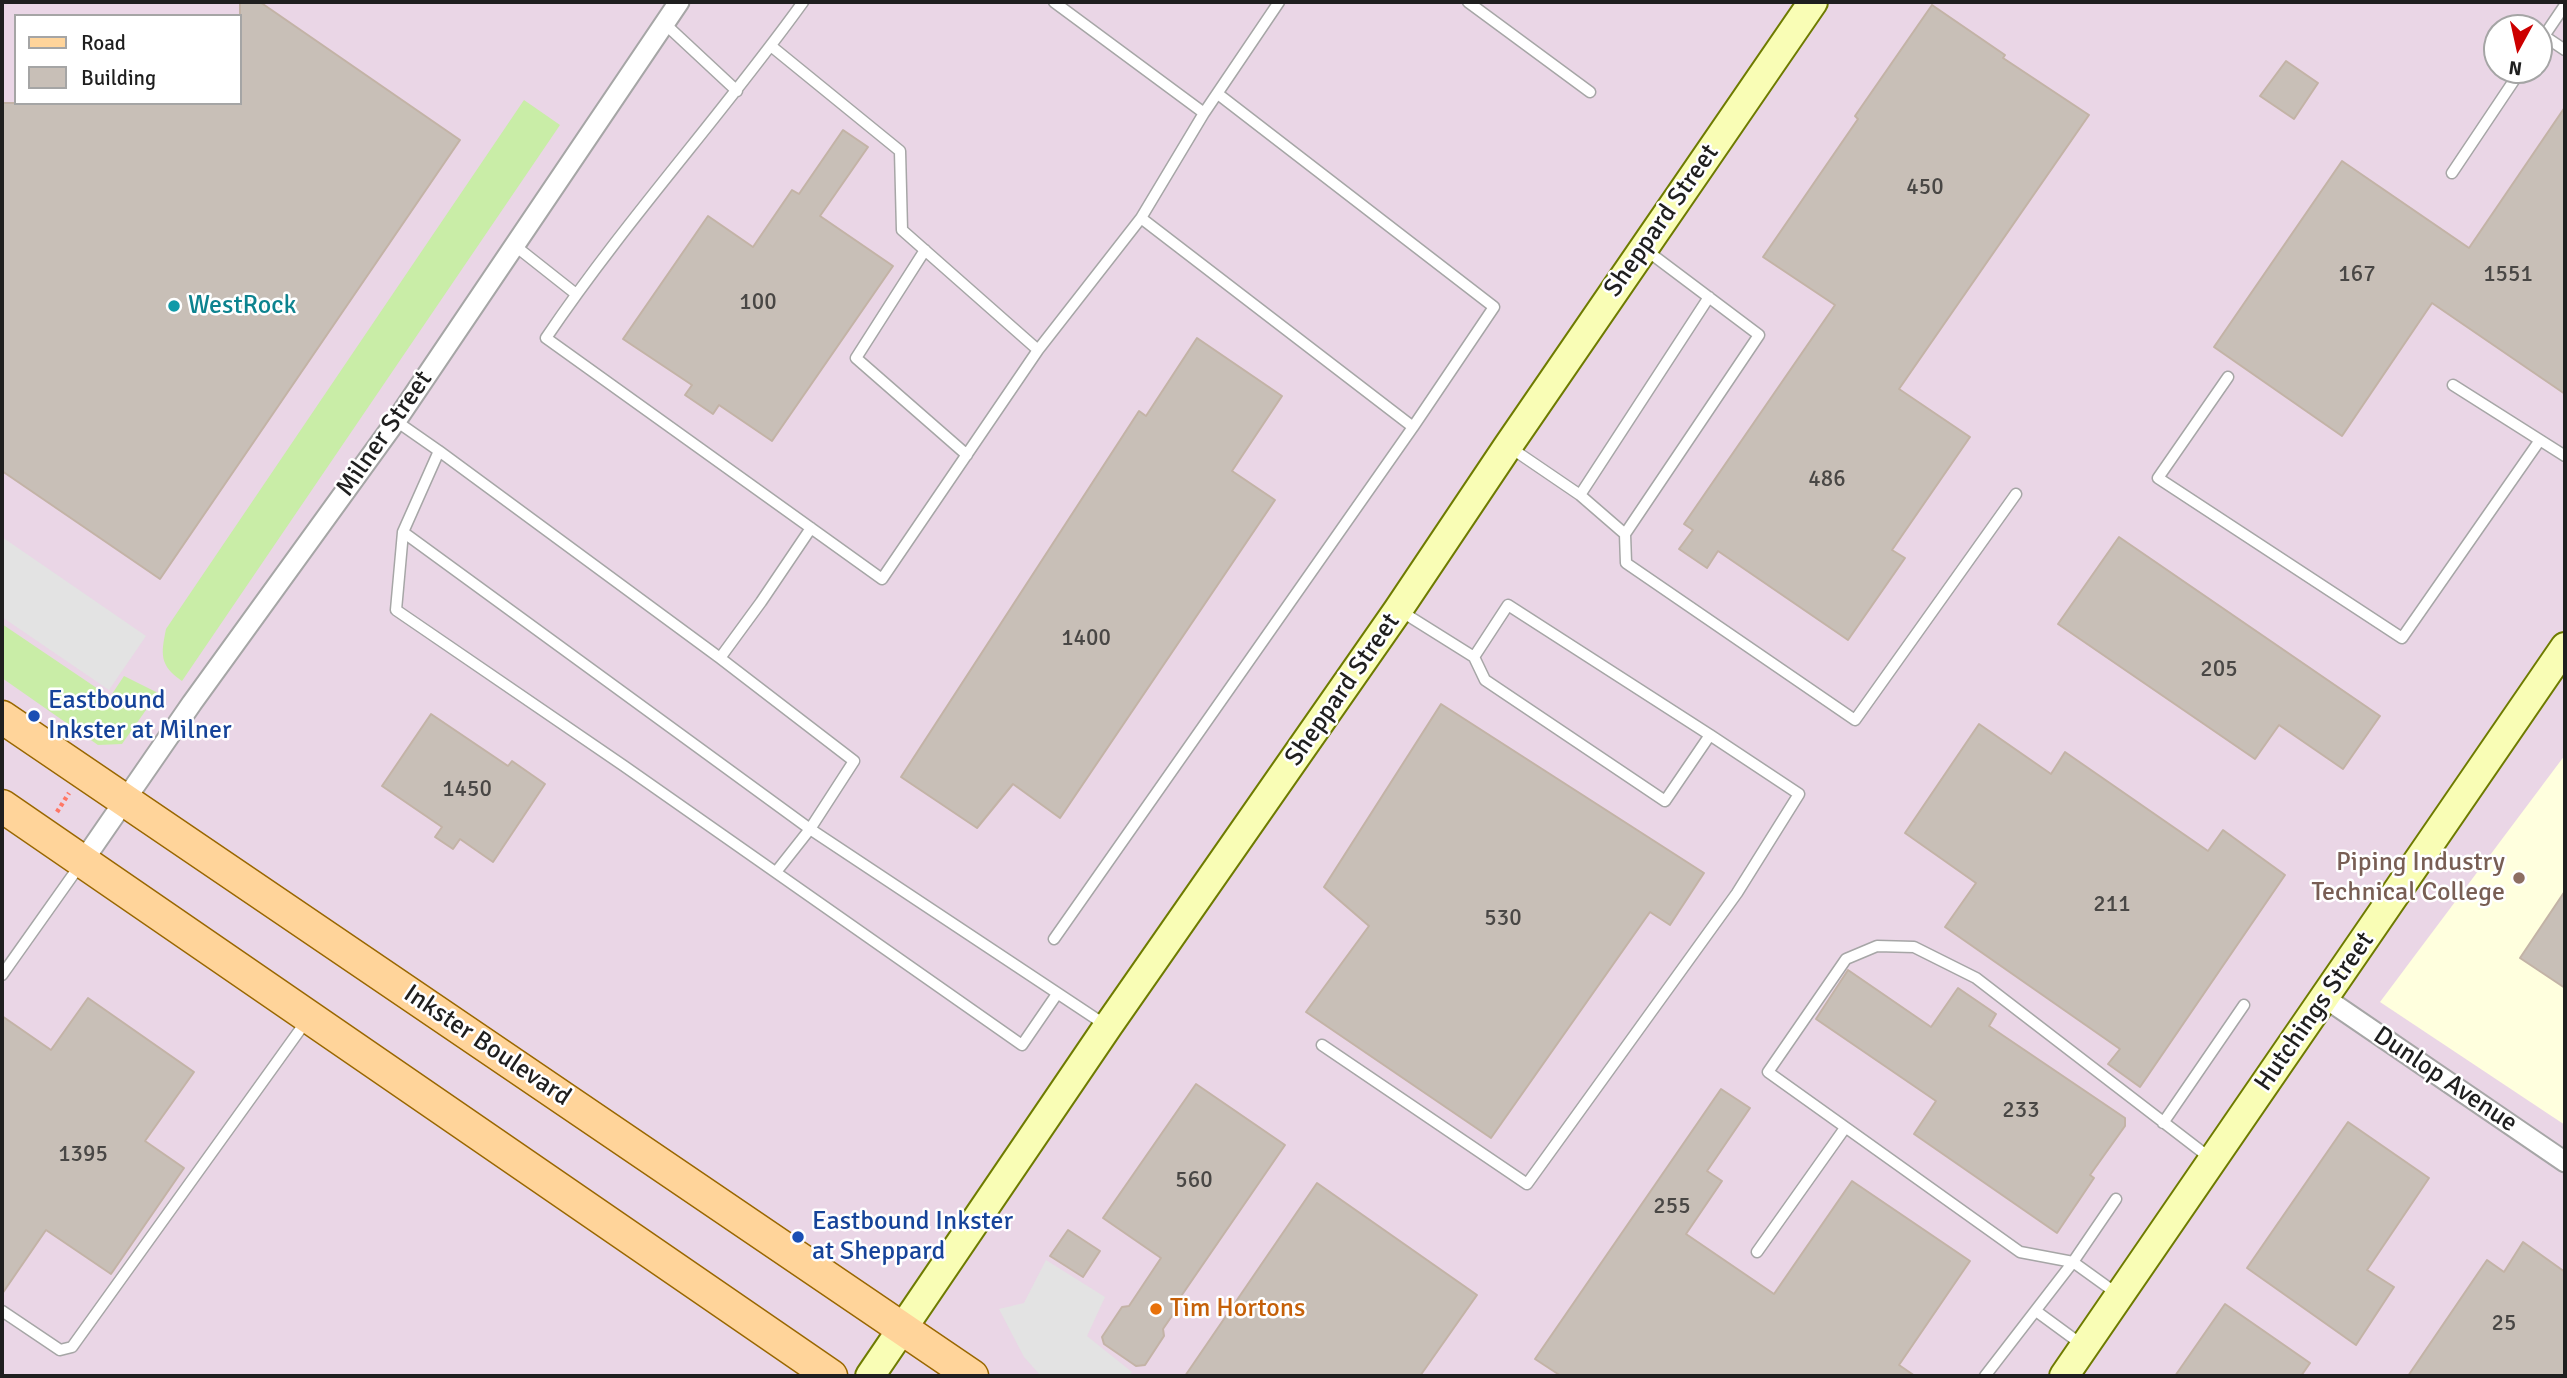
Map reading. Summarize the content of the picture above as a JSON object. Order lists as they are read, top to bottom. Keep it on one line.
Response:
{"streets":{"main road":["Inkster Boulevard"],"street":["Sheppard Street","Milner Street","Hutchings Street","Dunlop Avenue"]},"crossings":[["Sheppard Street","Inkster Boulevard"],["Milner Street","Inkster Boulevard"],["Hutchings Street","Dunlop Avenue"]],"places":["WestRock","Eastbound Inkster at Milner","Piping Industry Technical College","Eastbound Inkster at Sheppard","Tim Hortons"],"house_numbers":["450","167","1551","100","486","1400","205","1450","211","530","233","1395","560","255","25"],"legend":["Road","Building"],"north":"bottom"}
